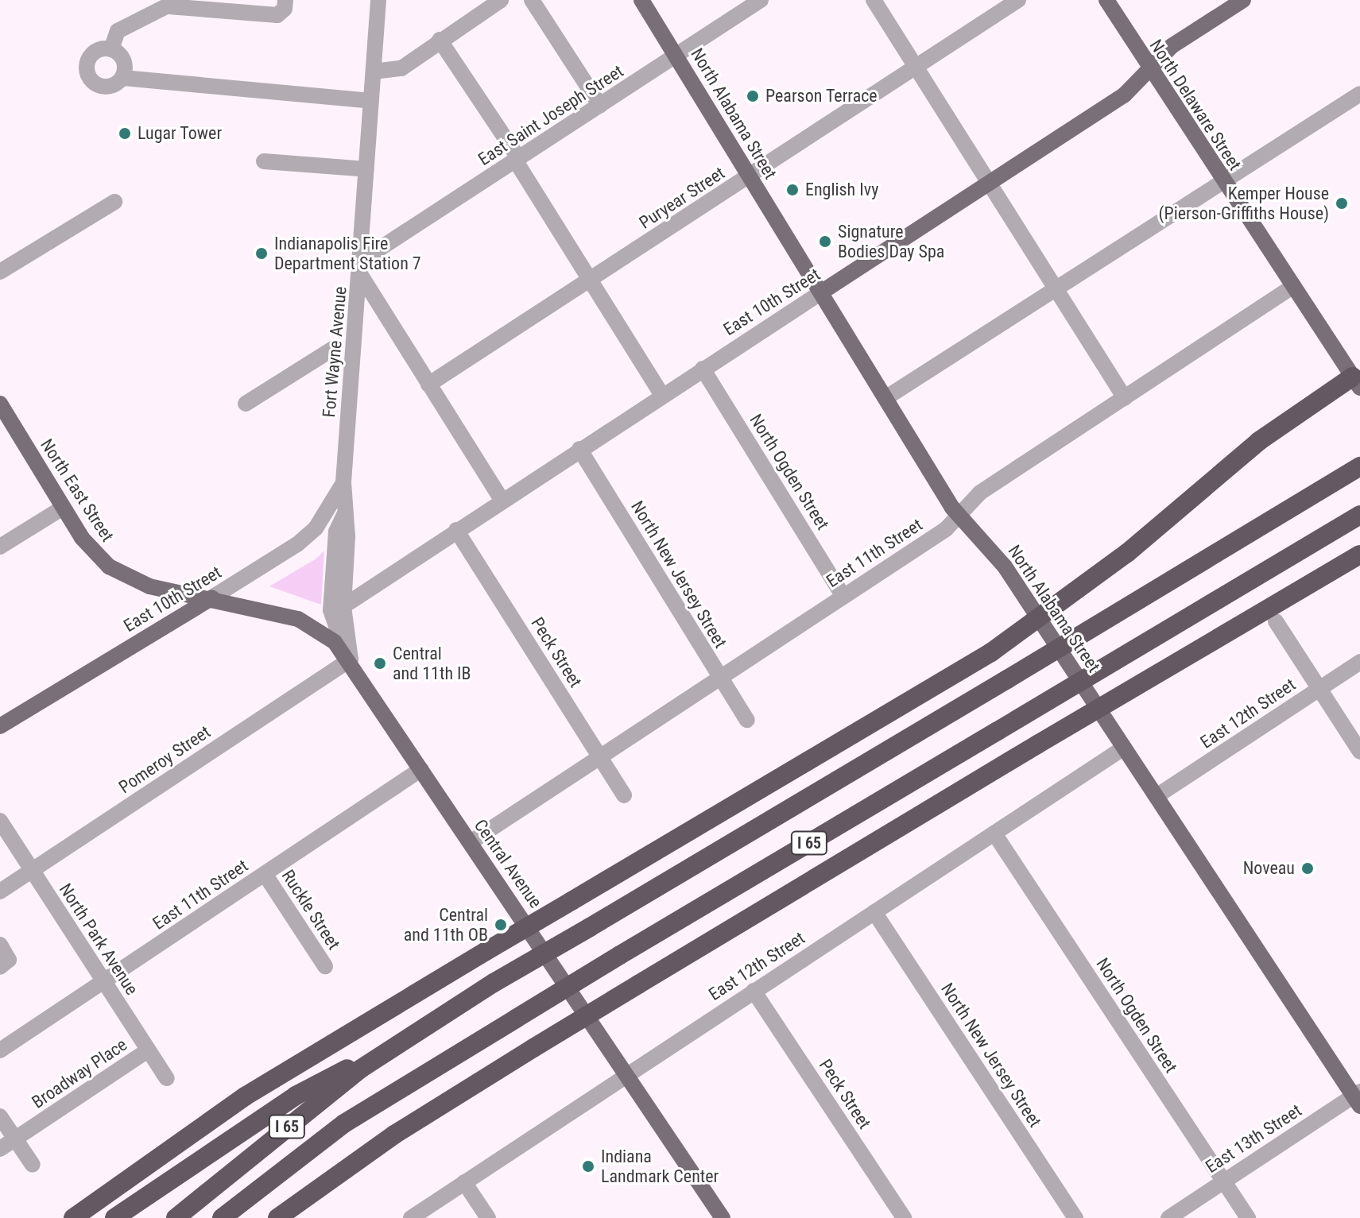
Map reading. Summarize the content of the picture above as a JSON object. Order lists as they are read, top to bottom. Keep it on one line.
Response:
{"streets":{"highway":["I 65"],"main road":["North Delaware Street","North Alabama Street","East 10th Street","North East Street","Central Avenue"],"street":["East Saint Joseph Street","Puryear Street","Fort Wayne Avenue","North Ogden Street","East 11th Street","North New Jersey Street","Peck Street","East 12th Street","Pomeroy Street","Ruckle Street","North Park Avenue","Broadway Place","East 13th Street"]},"crossings":[["North Delaware Street","East 10th Street"],["North Delaware Street","East 11th Street"],["North Alabama Street","East Saint Joseph Street"],["North Alabama Street","Puryear Street"],["North Alabama Street","East 10th Street"],["North Alabama Street","East 11th Street"],["North Alabama Street","East 12th Street"],["North Alabama Street","East 13th Street"],["East Saint Joseph Street","Fort Wayne Avenue"],["East 10th Street","Fort Wayne Avenue"],["East 10th Street","North Ogden Street"],["East 10th Street","North East Street"],["East 10th Street","North New Jersey Street"],["East 10th Street","Peck Street"],["East 10th Street","Central Avenue"],["Fort Wayne Avenue","Pomeroy Street"],["Fort Wayne Avenue","Central Avenue"],["North Ogden Street","East 11th Street"],["North Ogden Street","East 12th Street"],["North Ogden Street","East 13th Street"],["North East Street","Central Avenue"],["East 11th Street","North New Jersey Street"],["East 11th Street","Peck Street"],["East 11th Street","Central Avenue"],["East 11th Street","Ruckle Street"],["East 11th Street","North Park Avenue"],["North New Jersey Street","East 12th Street"],["Peck Street","East 12th Street"],["East 12th Street","Central Avenue"],["Pomeroy Street","Central Avenue"],["Pomeroy Street","North Park Avenue"],["North Park Avenue","Broadway Place"]],"places":["Pearson Terrace","Lugar Tower","English Ivy","Kemper House (Pierson-Griffiths House)","Signature Bodies Day Spa","Indianapolis Fire Department Station 7","Central and 11th IB","Noveau","Central and 11th OB","Indiana Landmark Center"]}
